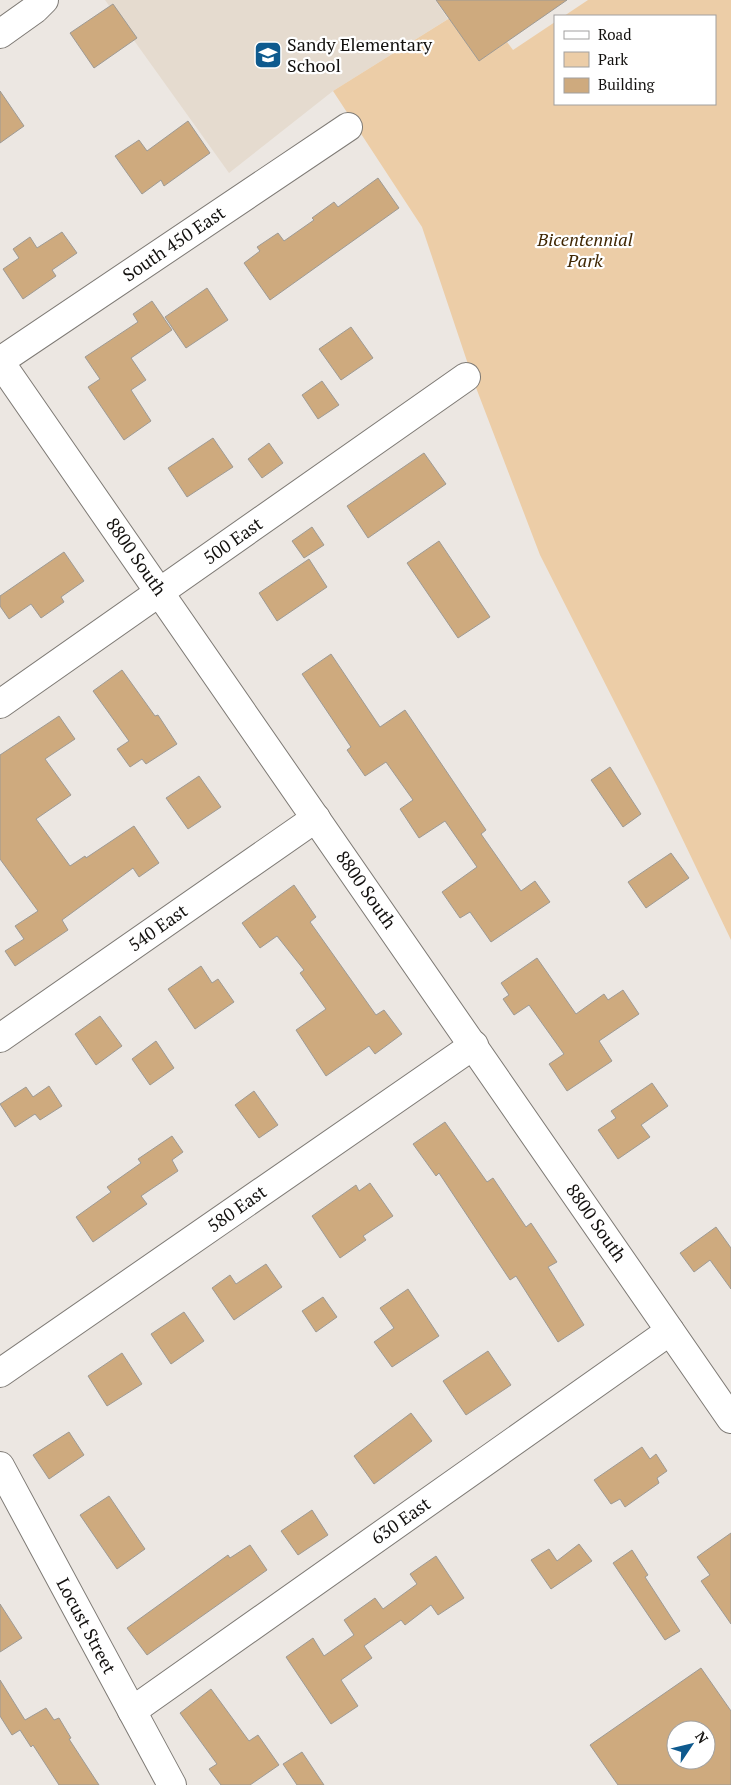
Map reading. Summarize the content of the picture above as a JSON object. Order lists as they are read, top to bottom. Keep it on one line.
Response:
{"streets":{"street":["South 450 East","500 East","8800 South","540 East","580 East","630 East","Locust Street"]},"crossings":[["South 450 East","8800 South"],["500 East","8800 South"],["8800 South","540 East"],["8800 South","580 East"],["8800 South","630 East"],["630 East","Locust Street"]],"parks":["Bicentennial Park"],"places":{"school or university":["Sandy Elementary School"]},"legend":["Road","Park","Building"],"north":"top right"}
